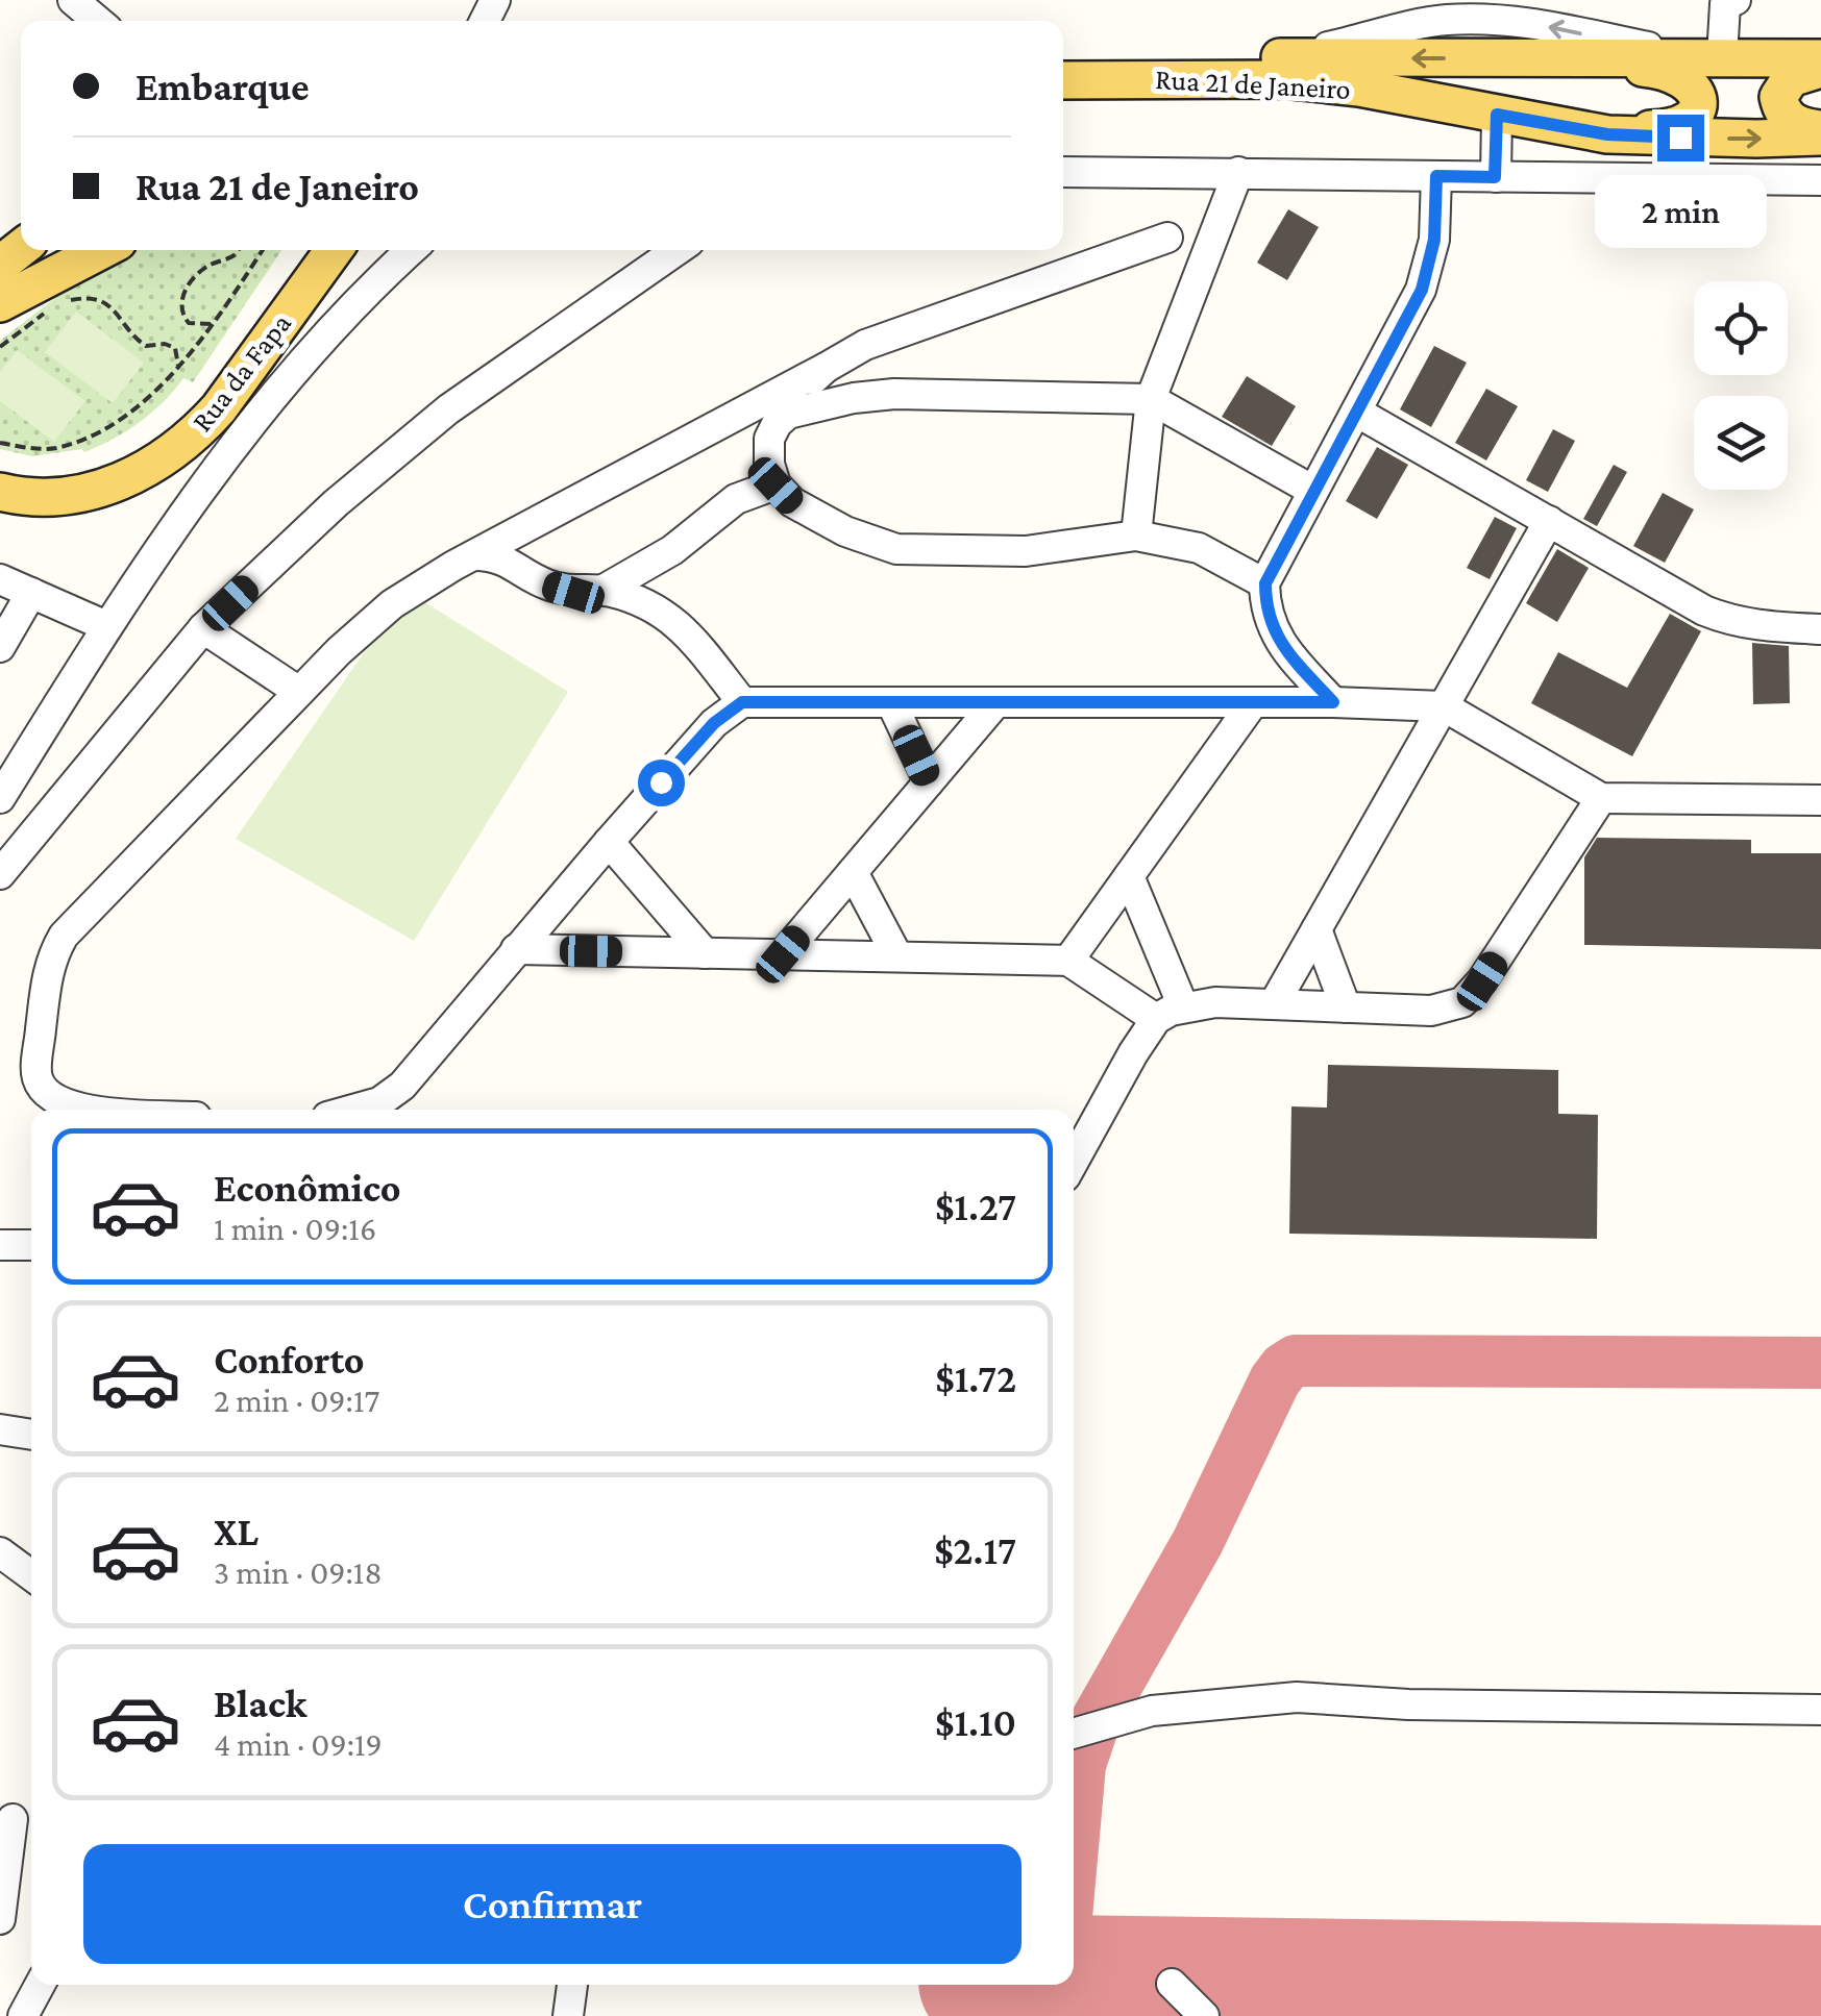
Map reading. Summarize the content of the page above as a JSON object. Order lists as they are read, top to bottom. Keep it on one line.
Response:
{"streets":{"main road":["Rua 21 de Janeiro","Rua da Fapa"]},"page":{"banner":["Embarque","Rua 21 de Janeiro"],"bubble":"2 min","list":[{"name":"Econômico","note":"1 min · 09:16","value":"$1.27"},{"name":"Conforto","note":"2 min · 09:17","value":"$1.72"},{"name":"XL","note":"3 min · 09:18","value":"$2.17"},{"name":"Black","note":"4 min · 09:19","value":"$1.10"}],"buttons":"Confirmar"}}
